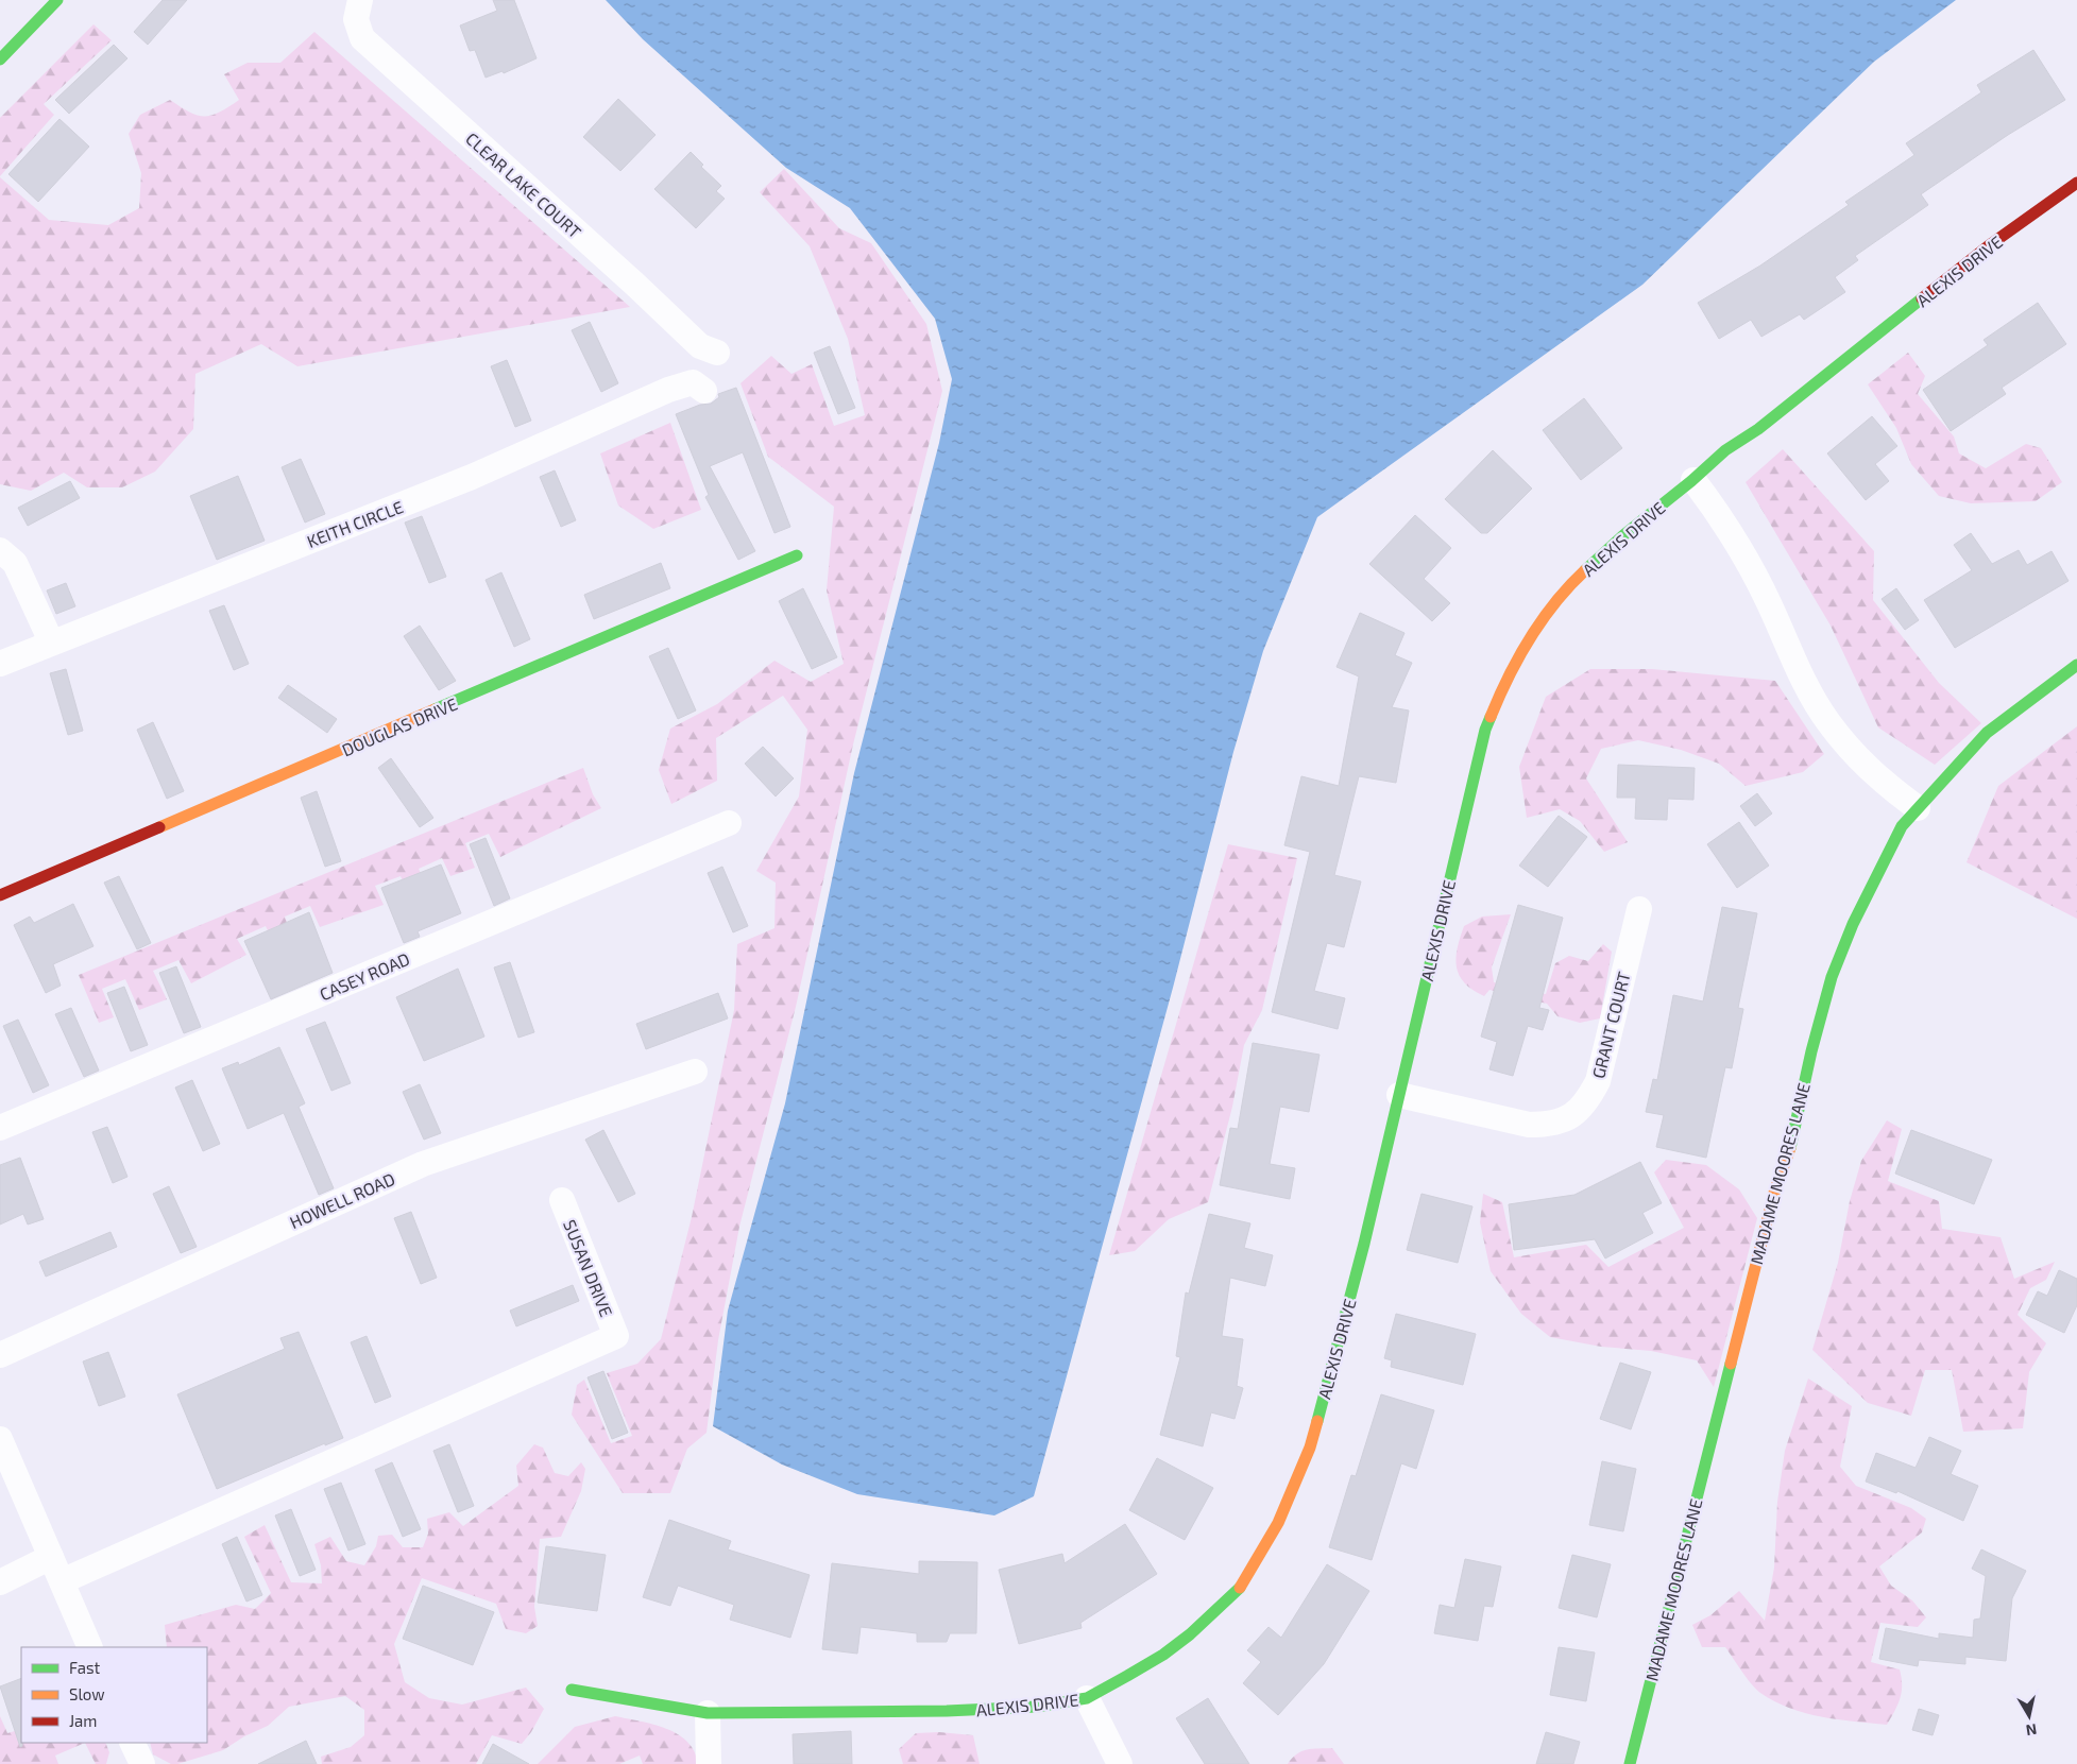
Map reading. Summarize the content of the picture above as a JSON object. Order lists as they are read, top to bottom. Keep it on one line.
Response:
{"streets":{"street":["CLEAR LAKE COURT","ALEXIS DRIVE","KEITH CIRCLE","DOUGLAS DRIVE","CASEY ROAD","GRANT COURT","MADAME MOORES LANE","HOWELL ROAD","SUSAN DRIVE"]},"crossings":[["ALEXIS DRIVE","GRANT COURT"]],"legend":["Fast","Slow","Jam"],"north":"bottom"}
